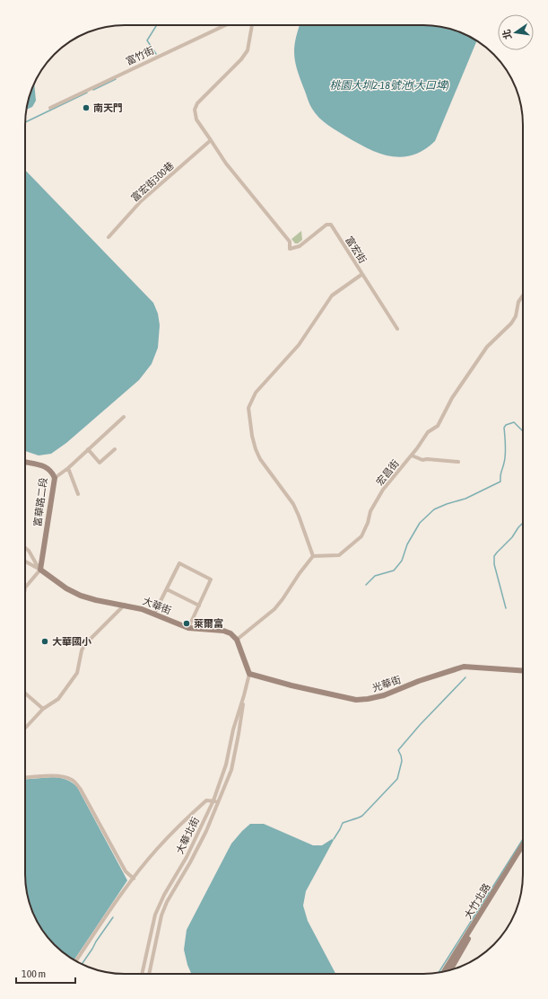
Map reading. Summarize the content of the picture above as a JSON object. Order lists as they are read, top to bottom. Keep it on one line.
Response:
{"streets":{"street":["富竹街","富宏街300巷","富宏街","宏昌街","富華路二段","大華街","光華街","大華北街","大竹北路"]},"crossings":[["富宏街300巷","富宏街"],["富宏街","宏昌街"],["富華路二段","大華街"],["光華街","大華北街"]],"water":["桃園大圳2-18號池(大口埤)"],"places":["南天門","萊爾富","大華國小"],"scale_bar":"100 m","north":"left"}
